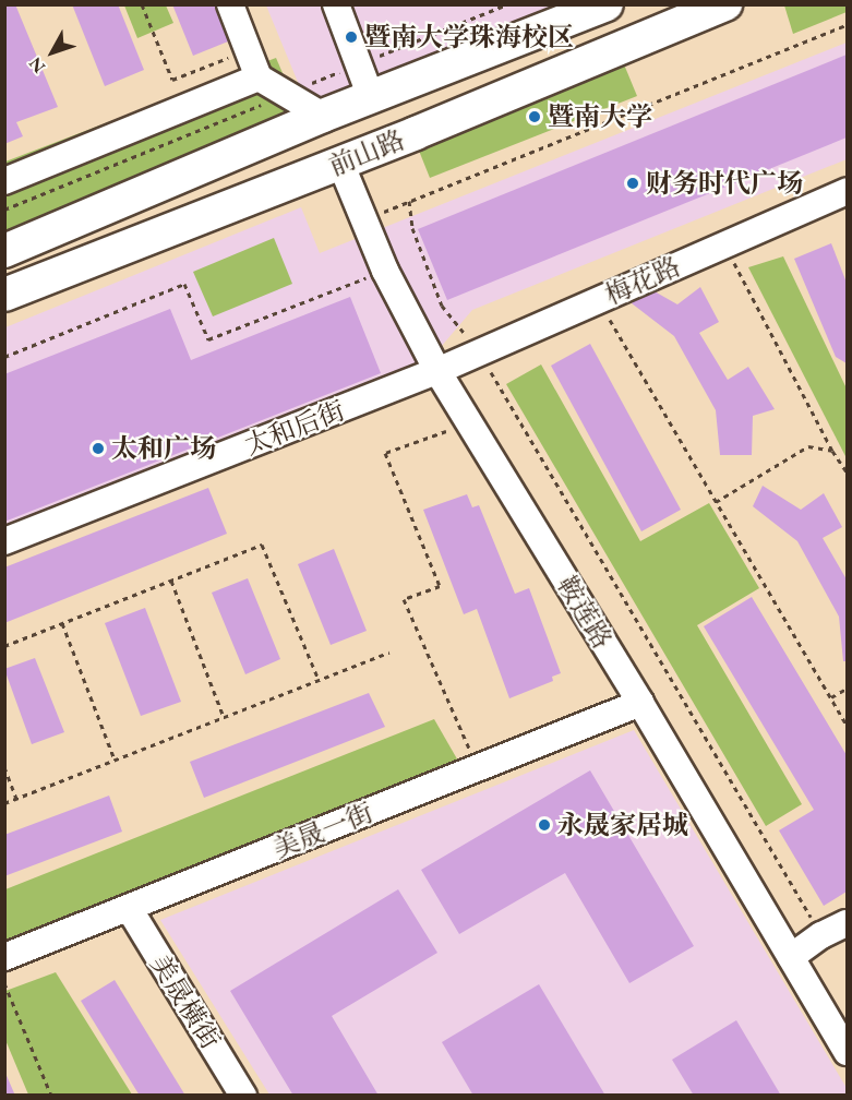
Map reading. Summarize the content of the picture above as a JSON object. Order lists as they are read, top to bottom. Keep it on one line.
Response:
{"streets":{"main road":["前山路"],"street":["梅花路","太和后街","鞍莲路","美晟一街","美晟橫街"]},"crossings":[["前山路","鞍莲路"],["梅花路","太和后街"],["梅花路","鞍莲路"],["太和后街","鞍莲路"],["鞍莲路","美晟一街"],["美晟一街","美晟橫街"]],"places":["暨南大学珠海校区","暨南大学","财务时代广场","太和广场","永晟家居城"],"north":"bottom left"}
